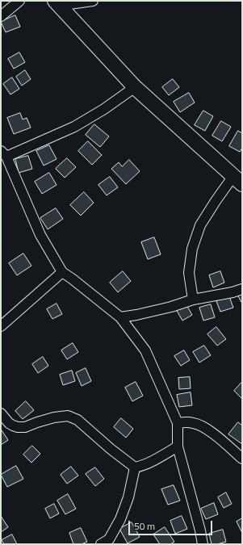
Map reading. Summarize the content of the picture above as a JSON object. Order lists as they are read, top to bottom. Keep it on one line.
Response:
{"scale_bar":"50 m"}
